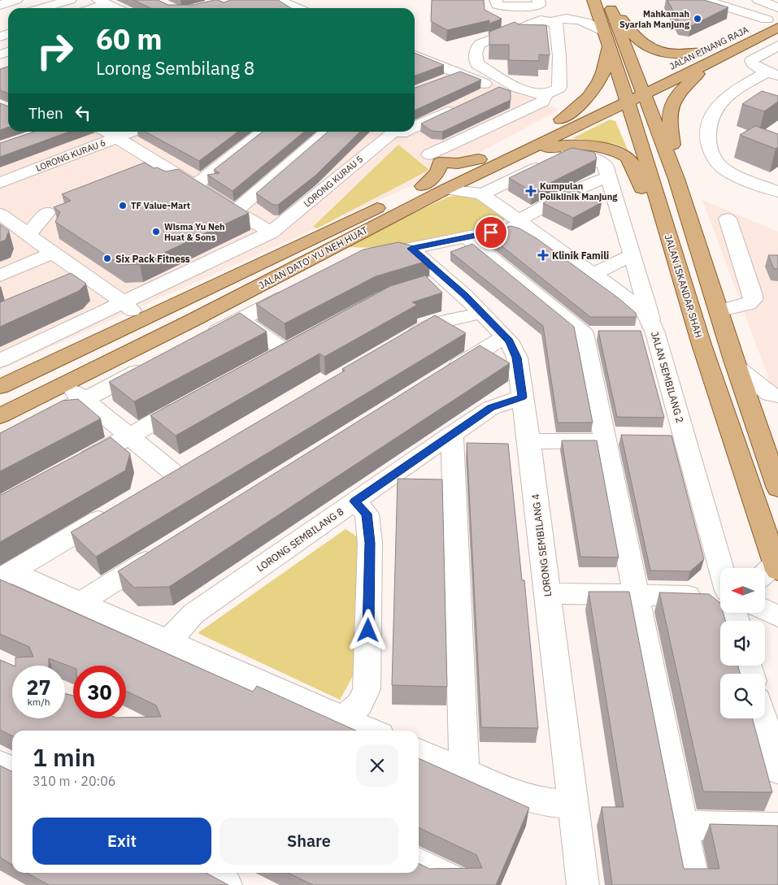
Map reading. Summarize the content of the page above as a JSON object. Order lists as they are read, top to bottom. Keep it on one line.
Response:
{"streets":{"main road":["JALAN PINANG RAJA","JALAN DATO' YU NEH HUAT","JALAN ISKANDAR SHAH"],"street":["LORONG KURAU 6","LORONG KURAU 5","JALAN SEMBILANG 2","LORONG SEMBILANG 8","LORONG SEMBILANG 4"]},"crossings":[["JALAN PINANG RAJA","JALAN DATO' YU NEH HUAT"],["JALAN PINANG RAJA","JALAN ISKANDAR SHAH"],["JALAN DATO' YU NEH HUAT","JALAN ISKANDAR SHAH"],["JALAN DATO' YU NEH HUAT","JALAN SEMBILANG 2"],["LORONG SEMBILANG 8","LORONG SEMBILANG 4"]],"places":{"other":["Mahkamah Syariah Manjung","TF Value-Mart","Wisma Yu Neh Huat & Sons","Six Pack Fitness"],"health":["Kumpulan Poliklinik Manjung","Klinik Famili"]},"north":"left","page":{"turn":["60 m","Lorong Sembilang 8"],"then":"Then","speed":"27 km/h","limit":"30","heading":["1 min","310 m · 20:06"],"buttons":["Exit","Share"]}}
